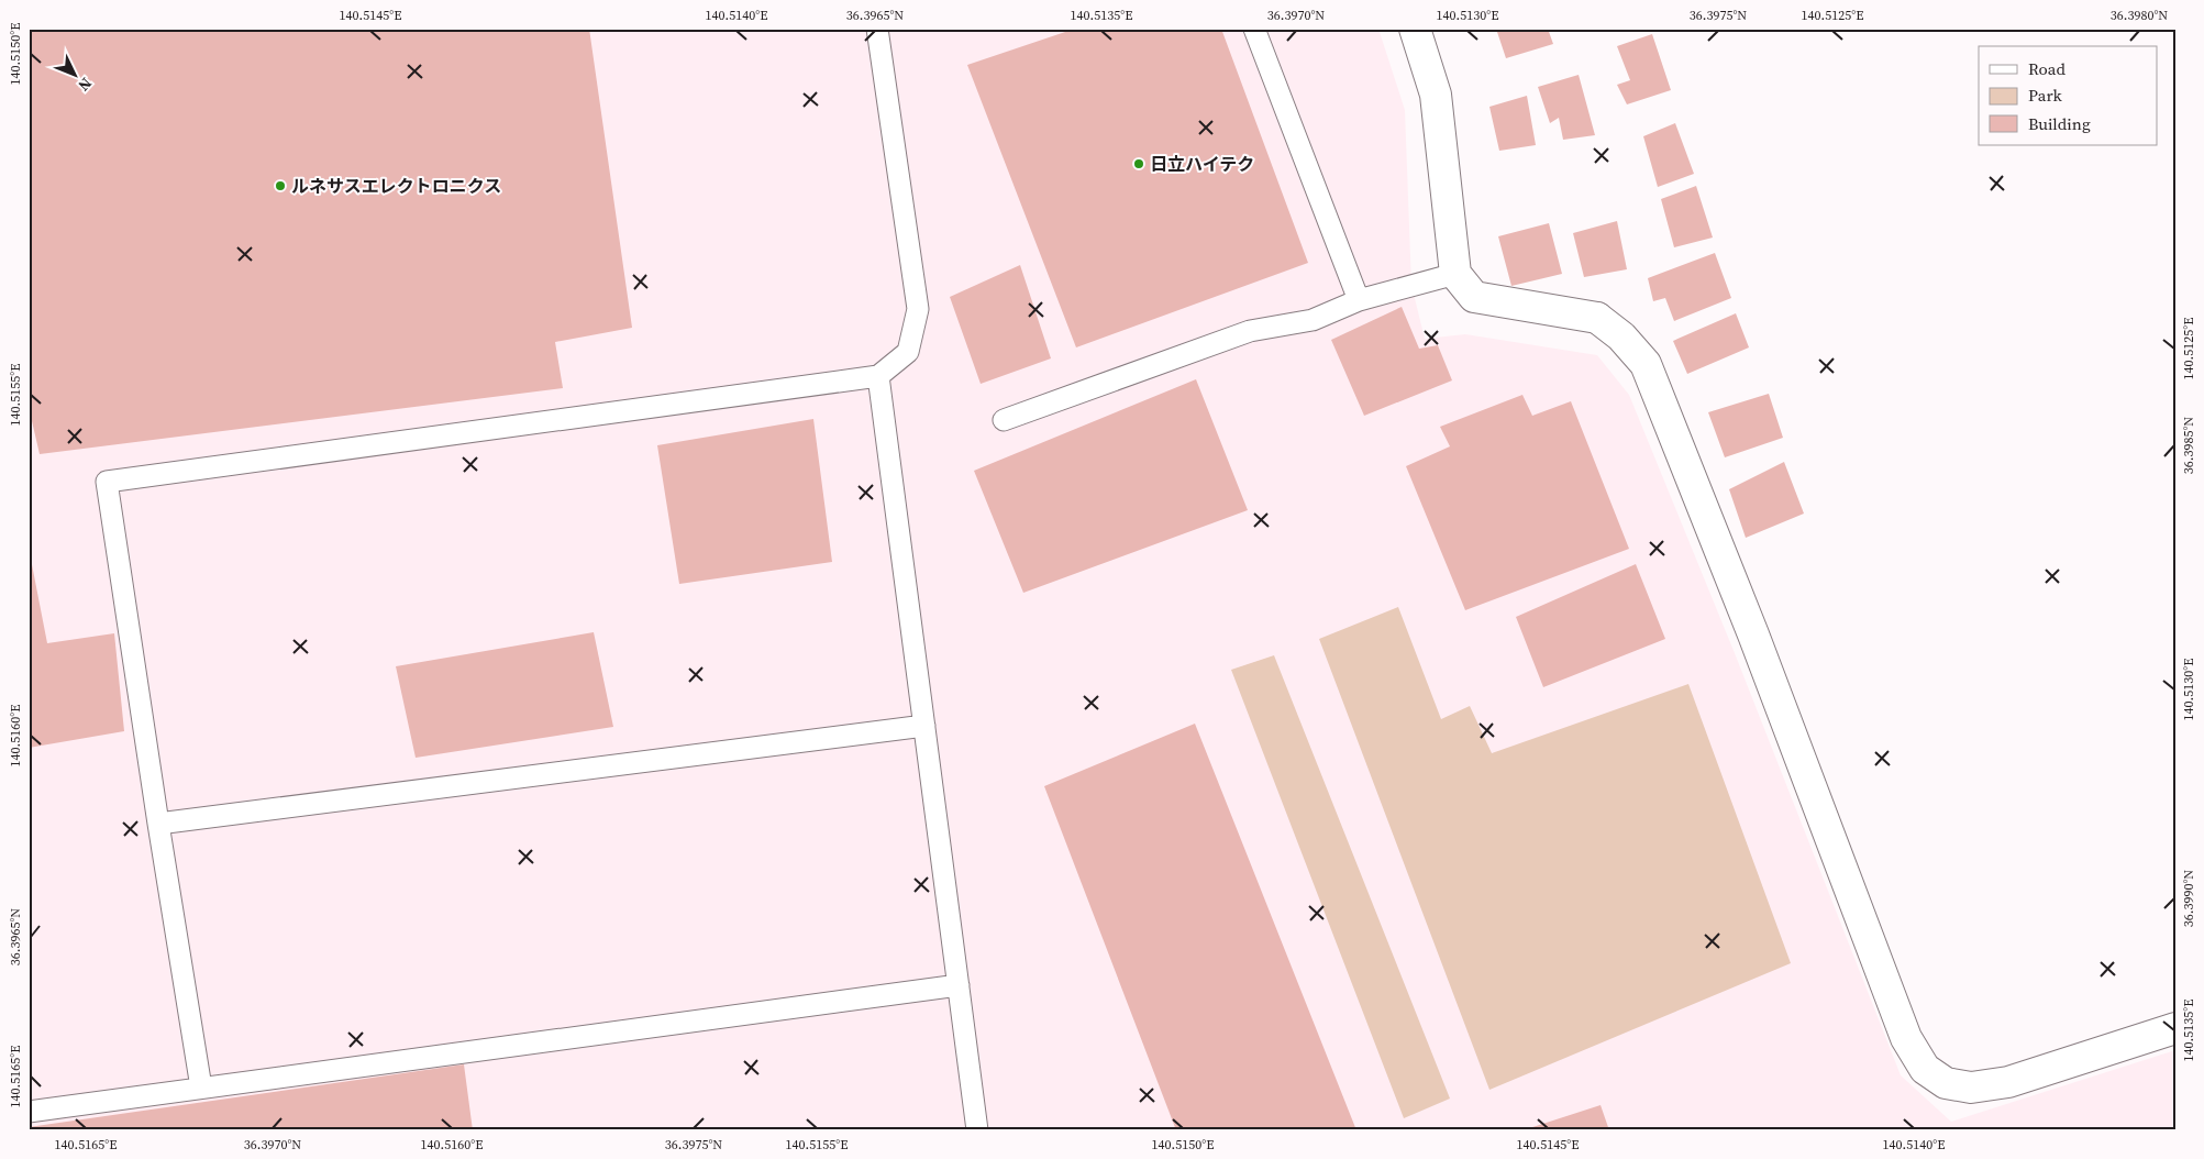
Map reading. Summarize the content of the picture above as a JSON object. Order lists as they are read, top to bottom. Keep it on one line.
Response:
{"places":["日立ハイテク","ルネサスエレクトロニクス"],"legend":["Road","Park","Building"],"north":"bottom right","coordinates":["140.5145°E","140.5140°E","36.3965°N","140.5135°E","36.3970°N","140.5130°E","36.3975°N","140.5125°E","36.3980°N","140.5150°E","140.5155°E","36.3985°N","140.5160°E","36.3990°N","140.5165°E"]}
